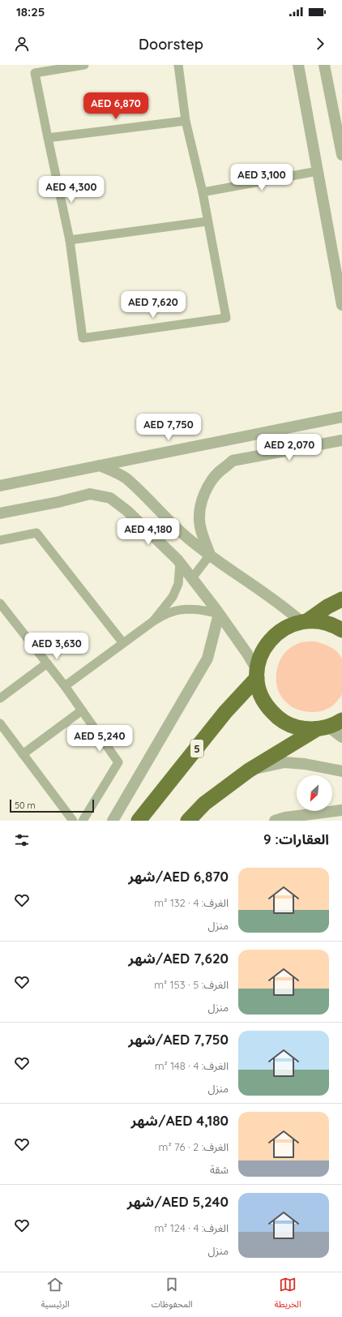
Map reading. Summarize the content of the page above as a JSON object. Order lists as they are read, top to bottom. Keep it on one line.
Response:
{"streets":{"highway":["5"]},"scale_bar":"50 m","north":"bottom left","page":{"status":"18:25","header":"Doorstep","price":["AED 6,870","AED 3,100","AED 4,300","AED 7,620","AED 7,750","AED 2,070","AED 4,180","AED 3,630","AED 5,240"],"scale":"50 m","heading":"العقارات: 9","list":[{"name":"AED 6,870/شهر","note":"الغرف: 4 · 132 m² · منزل"},{"name":"AED 7,620/شهر","note":"الغرف: 5 · 153 m² · منزل"},{"name":"AED 7,750/شهر","note":"الغرف: 4 · 148 m² · منزل"},{"name":"AED 4,180/شهر","note":"الغرف: 2 · 76 m² · شقة"},{"name":"AED 5,240/شهر","note":"الغرف: 4 · 124 m² · منزل"}],"tabs":["الخريطة","المحفوظات","الرئيسية"]}}
